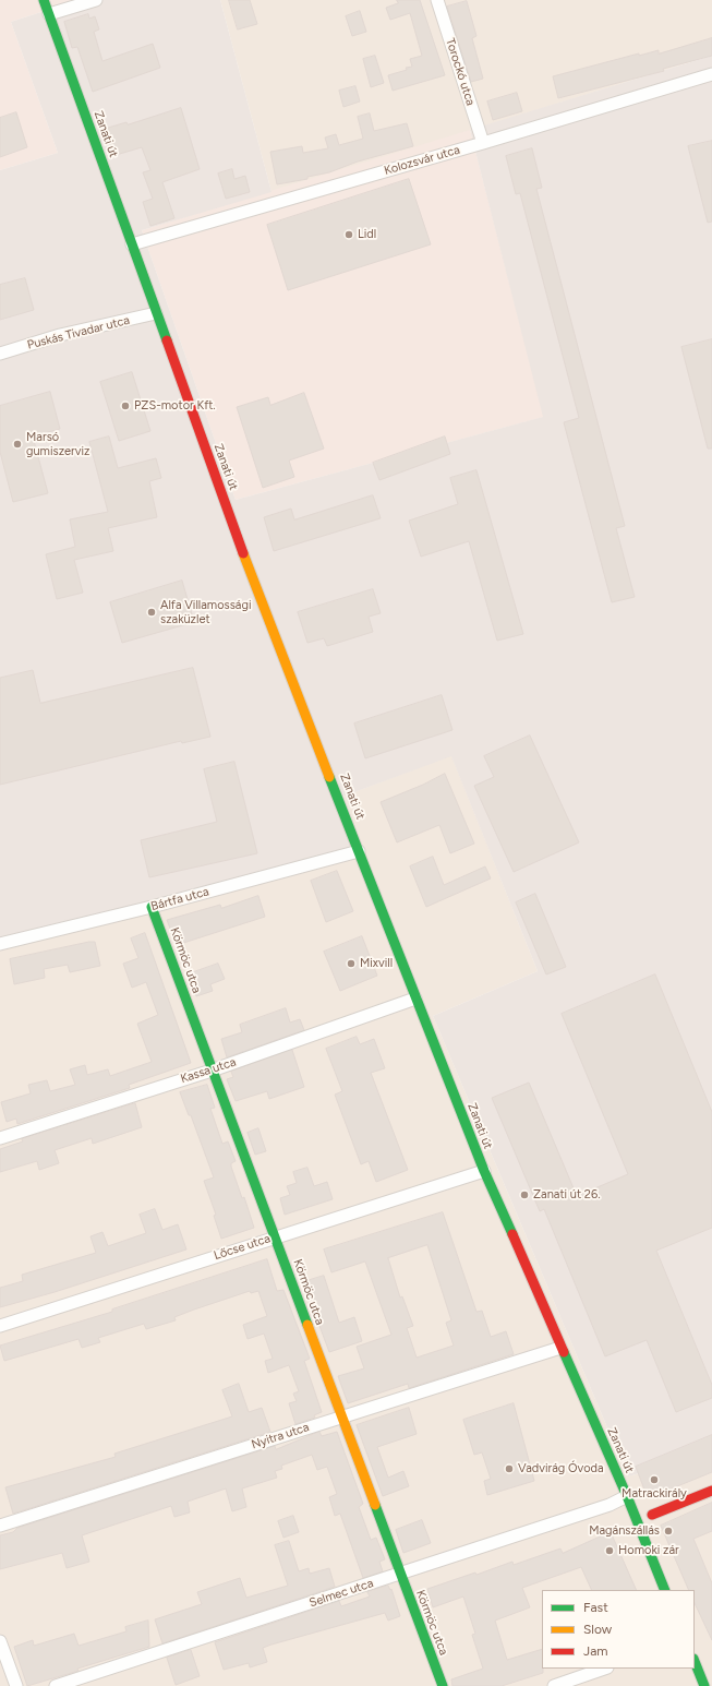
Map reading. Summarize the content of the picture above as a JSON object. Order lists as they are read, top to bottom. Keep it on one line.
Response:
{"streets":{"street":["Torockó utca","Zanati út","Kolozsvár utca","Puskás Tivadar utca","Bártfa utca","Körmöc utca","Kassa utca","Lőcse utca","Nyitra utca","Selmec utca"]},"crossings":[["Torockó utca","Kolozsvár utca"],["Zanati út","Kolozsvár utca"],["Zanati út","Puskás Tivadar utca"],["Zanati út","Bártfa utca"],["Zanati út","Kassa utca"],["Zanati út","Lőcse utca"],["Zanati út","Nyitra utca"],["Zanati út","Selmec utca"],["Bártfa utca","Körmöc utca"],["Körmöc utca","Kassa utca"],["Körmöc utca","Lőcse utca"],["Körmöc utca","Nyitra utca"],["Körmöc utca","Selmec utca"]],"places":["Lidl","PZS-motor Kft.","Marsó gumiszerviz","Alfa Villamossági szaküzlet","Mixvill","Zanati út 26.","Vadvirág Óvoda","Matrackirály","Magánszállás","Homoki zár"],"legend":["Fast","Slow","Jam"]}
